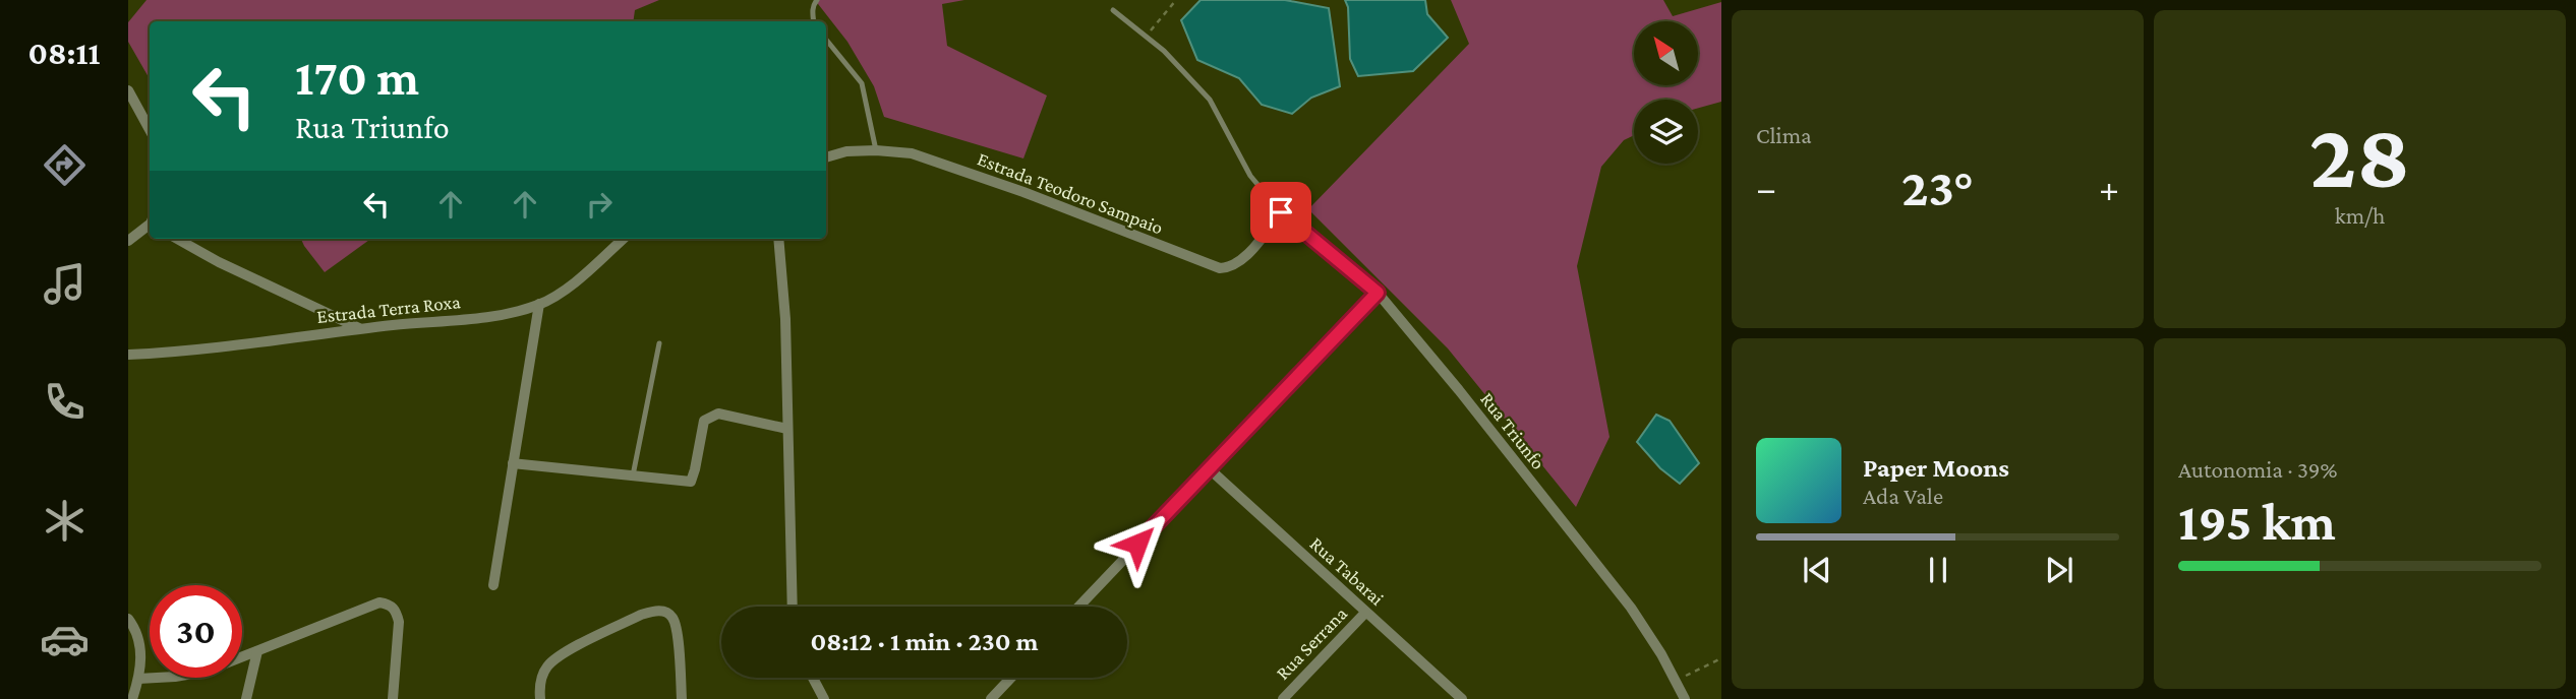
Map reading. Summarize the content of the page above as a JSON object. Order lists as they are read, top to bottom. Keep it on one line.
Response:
{"streets":{"street":["Estrada Teodoro Sampaio","Estrada Terra Roxa","Rua Triunfo","Rua Tabarai","Rua Serrana"]},"crossings":[["Estrada Teodoro Sampaio","Rua Triunfo"],["Rua Tabarai","Rua Serrana"]],"north":"top left","page":{"tabs":"08:11","tile":["Clima",["28","km/h"],["Autonomia · 39%","195 km"]],"turn":["170 m","Rua Triunfo"],"heat":["−","23°","+"],"song":["Paper Moons","Ada Vale"],"limit":"30","trip":"08:12 · 1 min · 230 m"}}
